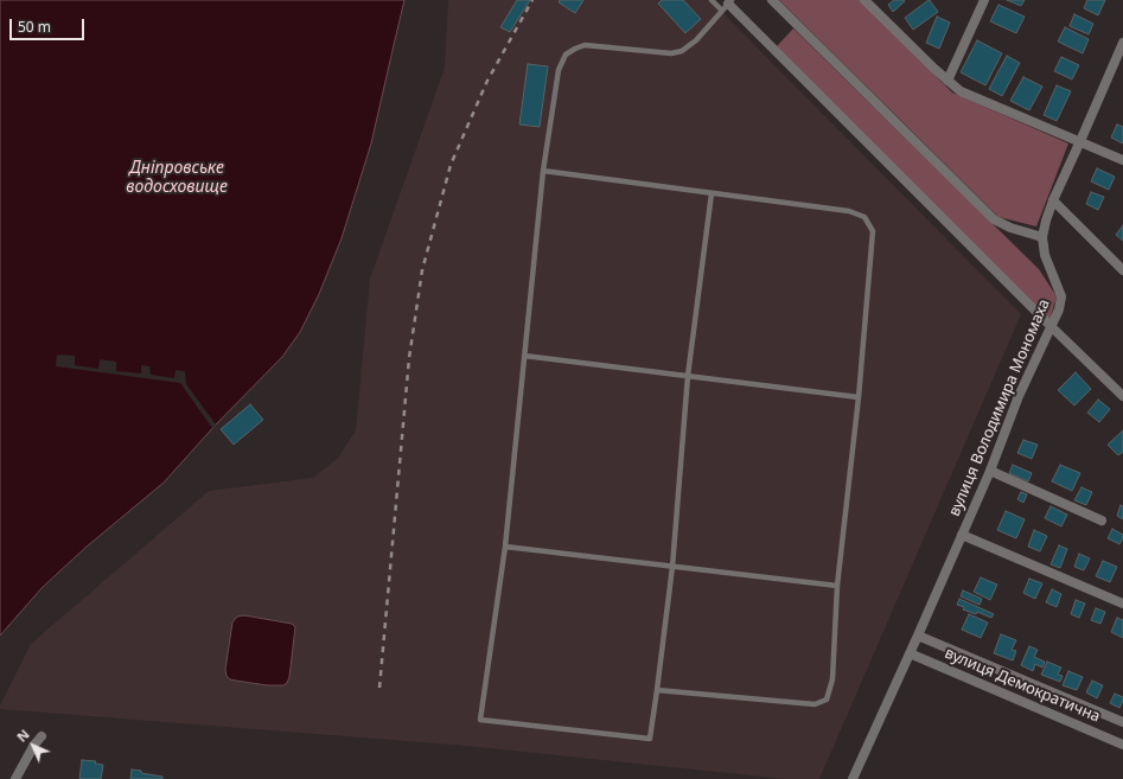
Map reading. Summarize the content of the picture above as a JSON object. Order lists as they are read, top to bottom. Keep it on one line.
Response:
{"streets":{"street":["вулиця Володимира Мономаха","вулиця Демократична"]},"crossings":[["вулиця Володимира Мономаха","вулиця Демократична"]],"water":["Дніпровське водосховище"],"scale_bar":"50 m","north":"top left"}
